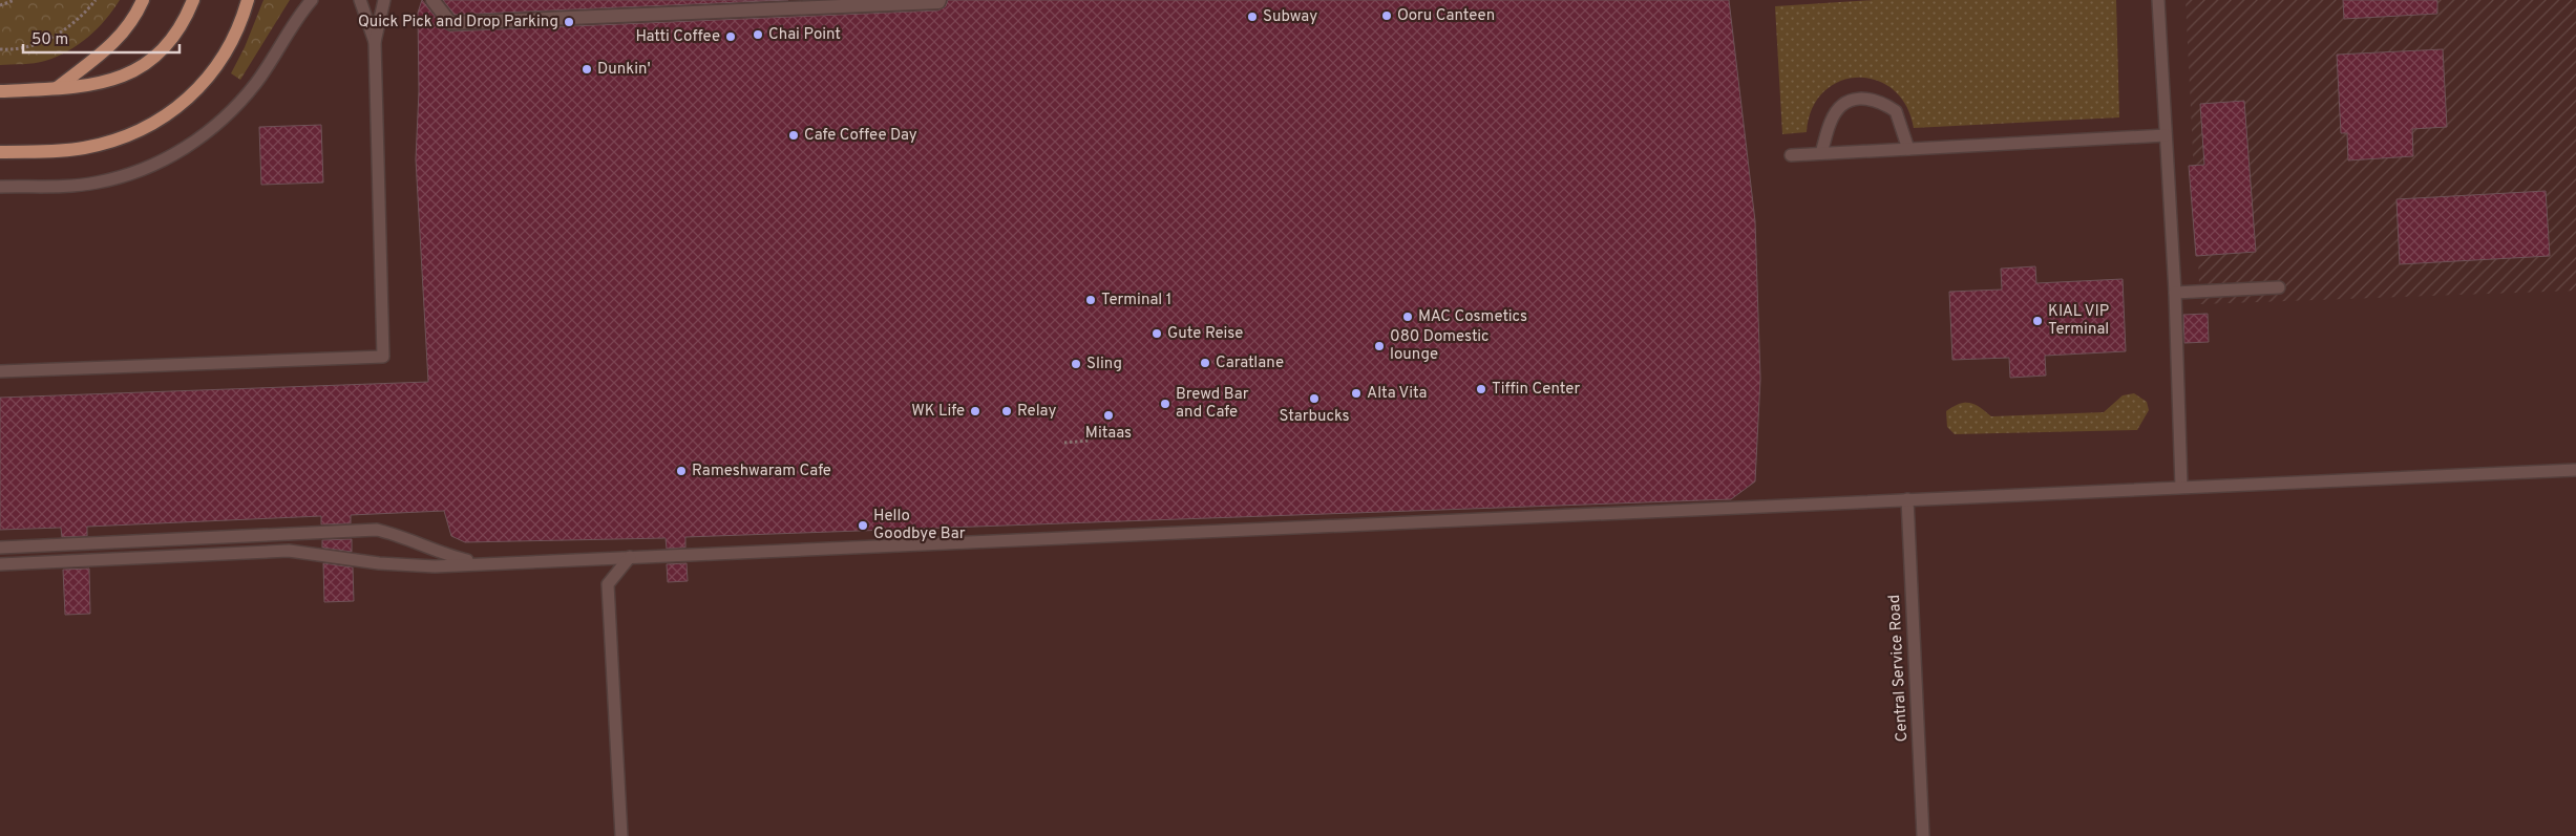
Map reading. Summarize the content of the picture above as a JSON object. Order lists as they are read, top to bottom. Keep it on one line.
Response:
{"streets":{"lane":["Central Service Road"]},"places":["Ooru Canteen","Subway","Quick Pick and Drop Parking","Chai Point","Hatti Coffee","Dunkin'","Cafe Coffee Day","Terminal 1","MAC Cosmetics","KIAL VIP Terminal","Gute Reise","080 Domestic lounge","Caratlane","Sling","Tiffin Center","Alta Vita","Starbucks","Brewd Bar and Cafe","WK Life","Relay","Mitaas","Rameshwaram Cafe","Hello Goodbye Bar"],"scale_bar":"50 m"}
